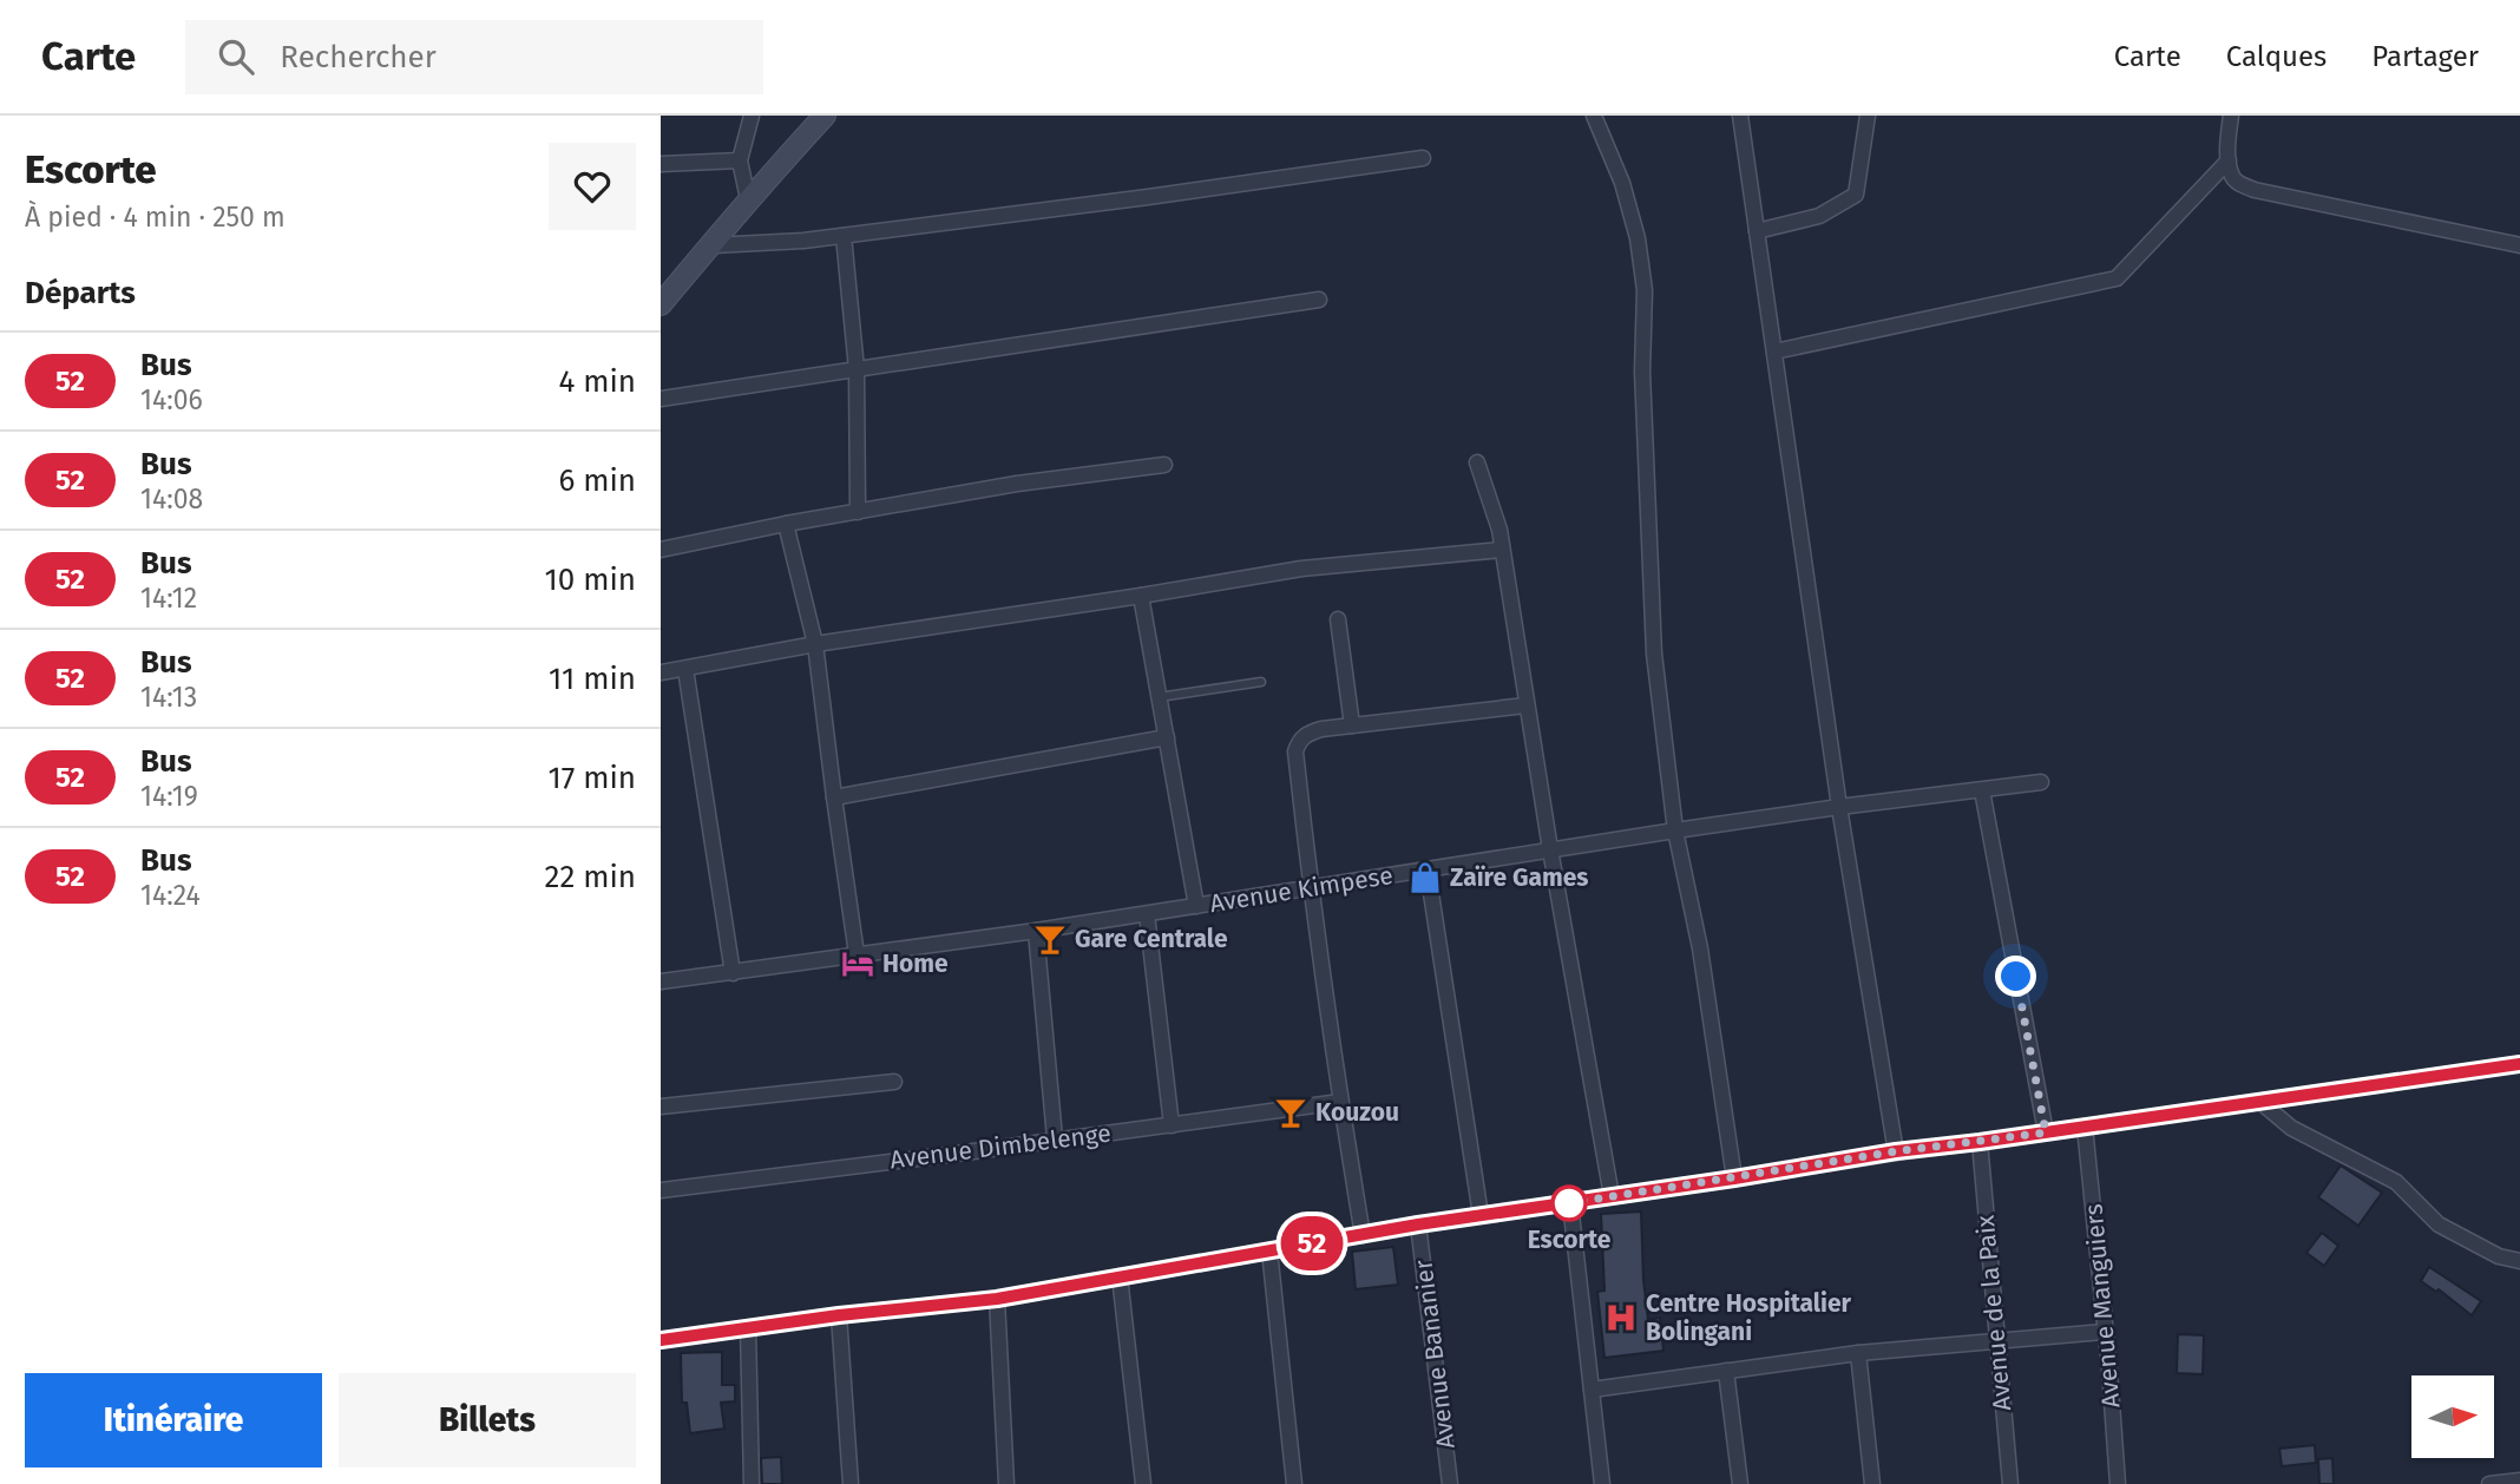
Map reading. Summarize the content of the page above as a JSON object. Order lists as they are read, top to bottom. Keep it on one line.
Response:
{"streets":{"street":["Avenue Kimpese","Avenue Dimbelenge","Avenue Manguiers","Avenue de la Paix","Avenue Bananier"]},"places":{"shop":["Zaïre Games"],"bar":["Gare Centrale","Kouzou"],"hotel":["Home"],"other":["Escorte"],"hospital":["Centre Hospitalier Bolingani"]},"lines":["bus line 52"],"north":"right","page":{"header":"Carte","search":"Rechercher","nav":["Carte","Calques","Partager"],"heading":[["Escorte","À pied · 4 min · 250 m"],"Départs"],"on_map":"52","list":[{"mark":"52","name":"Bus","note":"14:06","value":"4 min"},{"mark":"52","name":"Bus","note":"14:08","value":"6 min"},{"mark":"52","name":"Bus","note":"14:12","value":"10 min"},{"mark":"52","name":"Bus","note":"14:13","value":"11 min"},{"mark":"52","name":"Bus","note":"14:19","value":"17 min"},{"mark":"52","name":"Bus","note":"14:24","value":"22 min"}],"buttons":["Itinéraire","Billets"]}}
